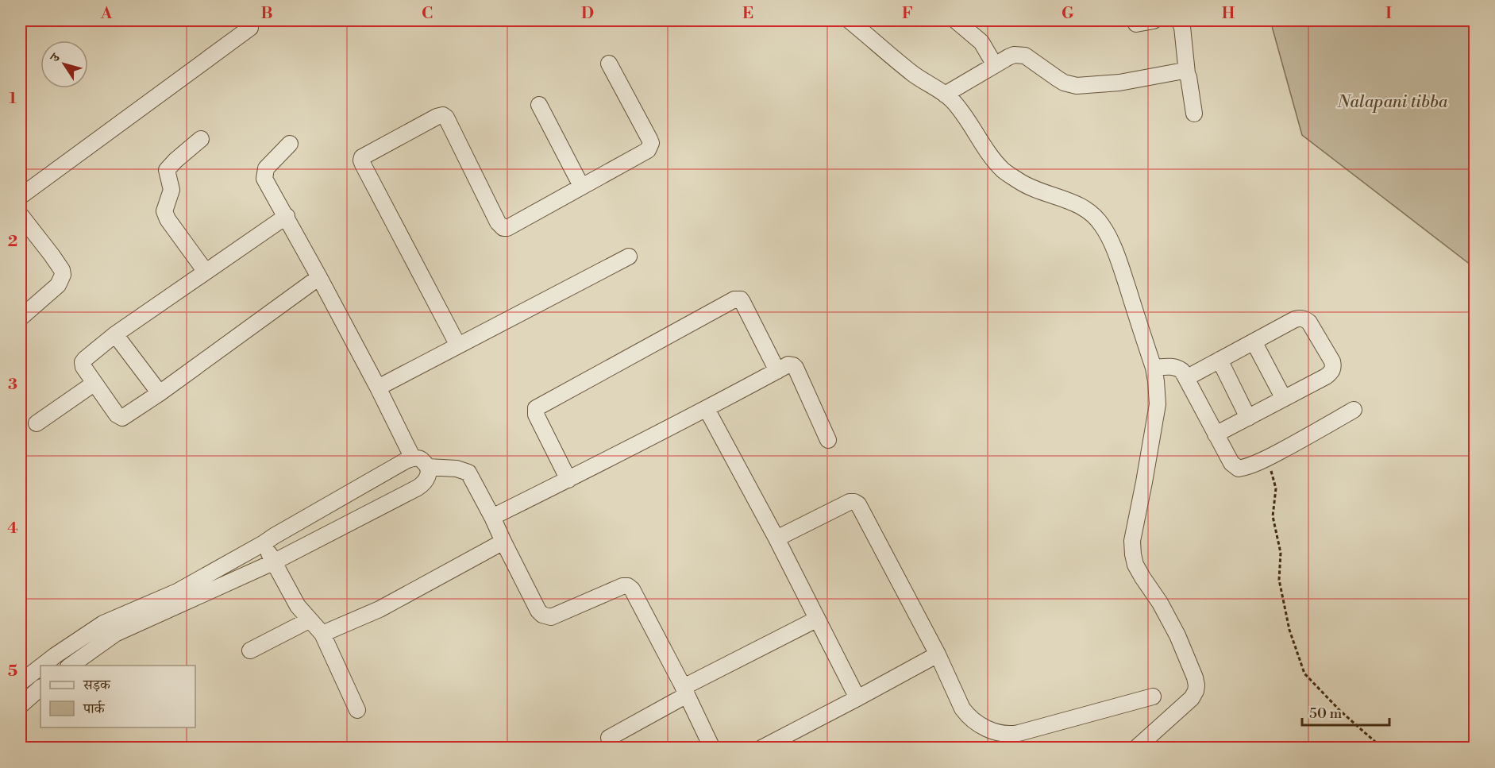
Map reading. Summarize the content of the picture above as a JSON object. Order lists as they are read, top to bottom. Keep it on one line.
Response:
{"parks":["Nalapani tibba"],"legend":["सड़क","पार्क"],"scale_bar":"50 m","north":"top left","grid":{"columns":["A","B","C","D","E","F","G","H","I"],"rows":["1","2","3","4","5"]}}
